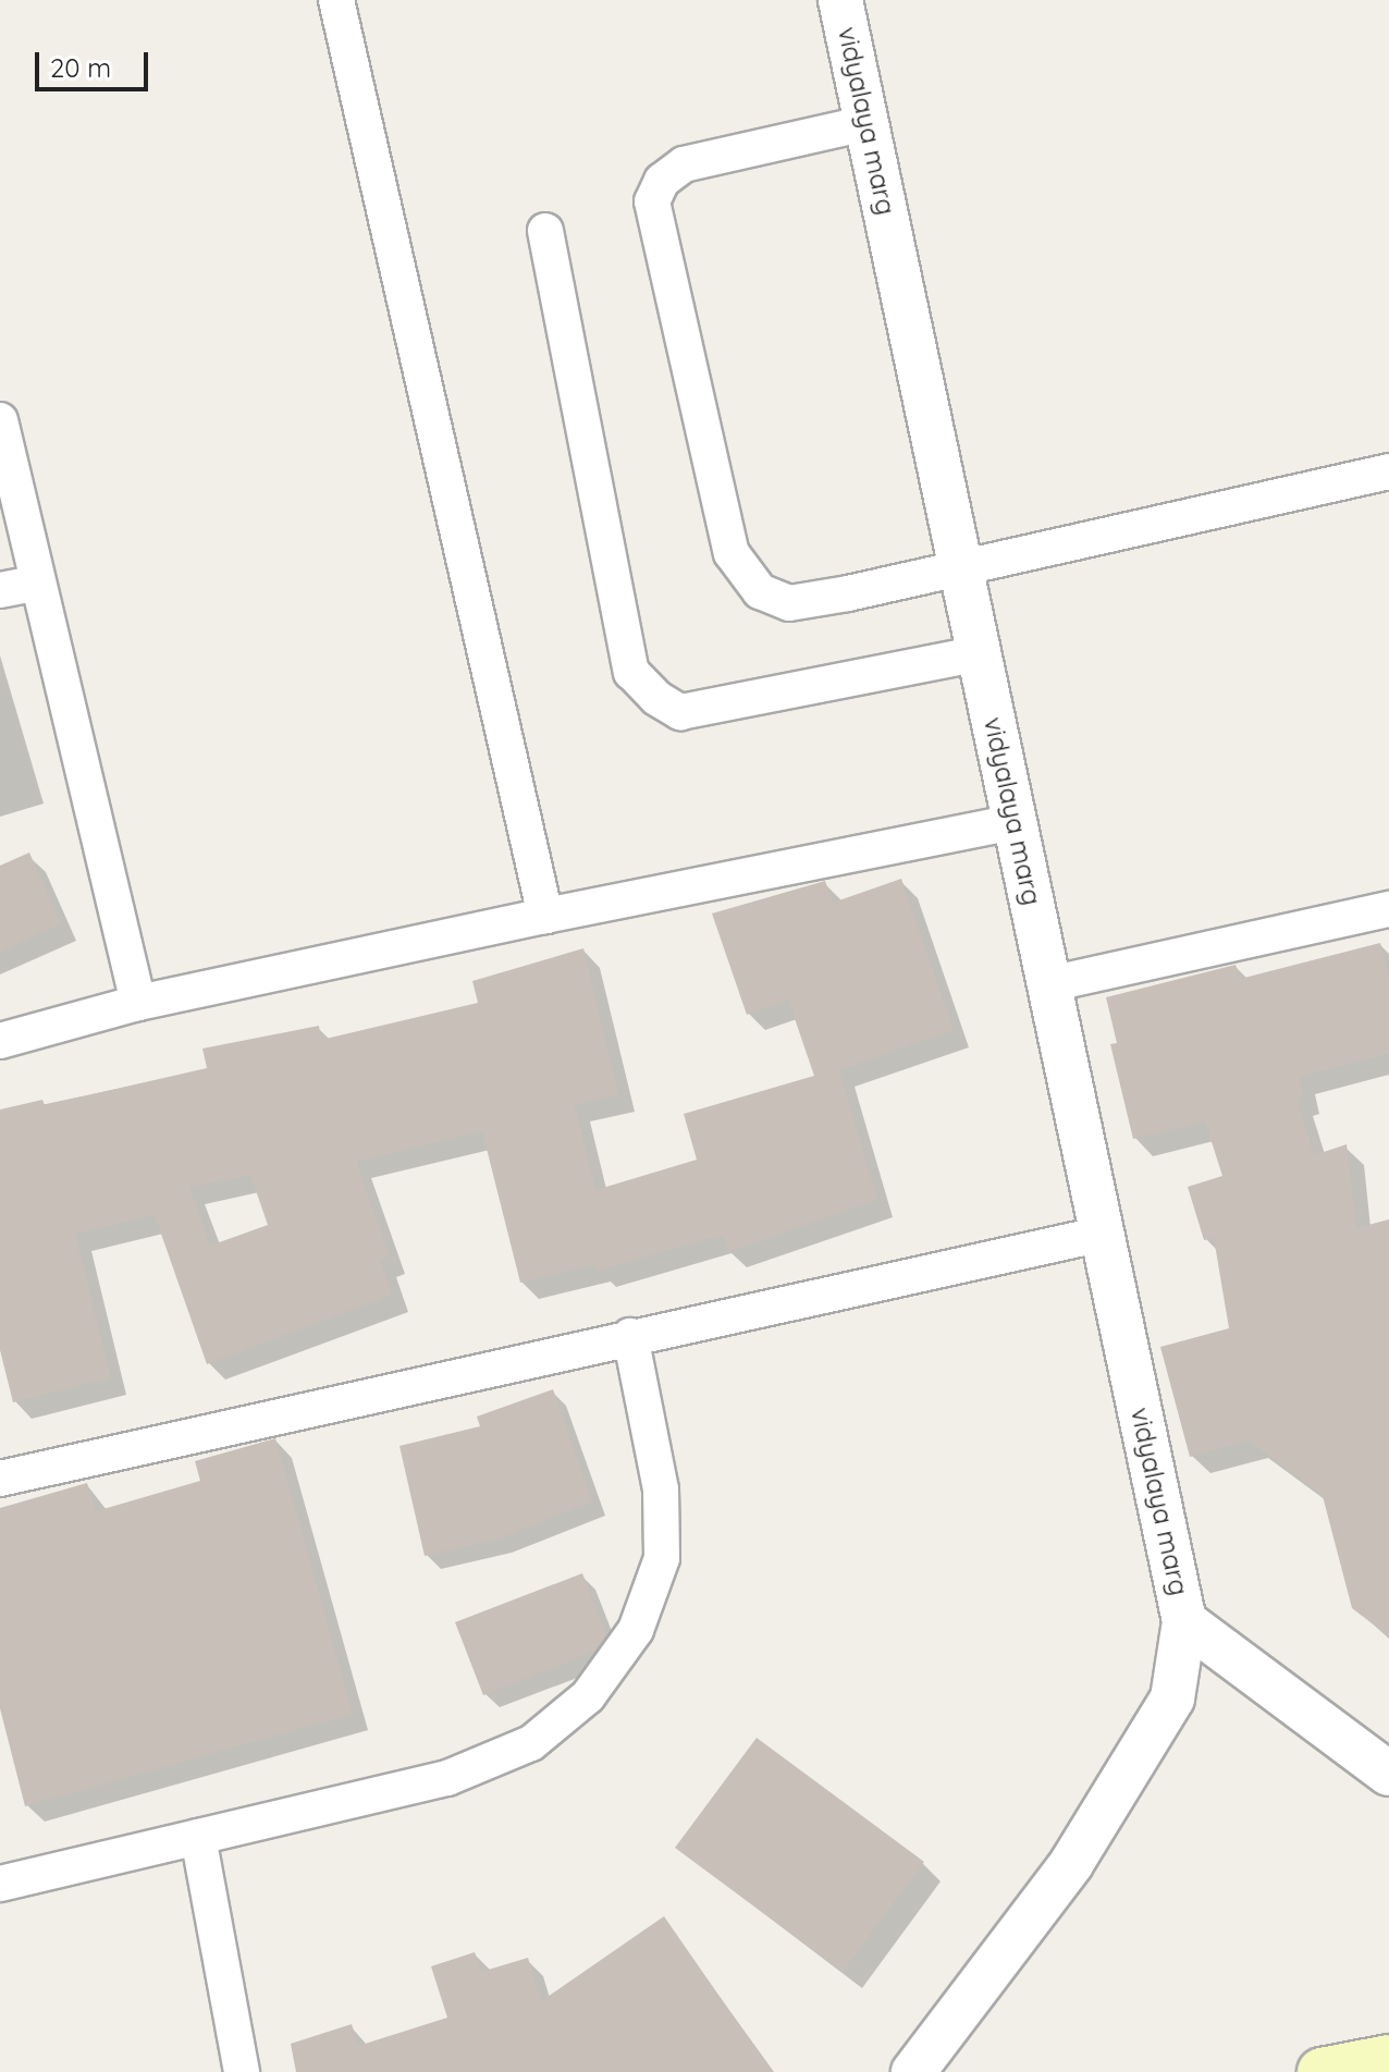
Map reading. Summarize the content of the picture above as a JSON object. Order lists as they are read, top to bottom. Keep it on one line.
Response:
{"streets":{"street":["vidyalaya marg"]},"scale_bar":"20 m"}
